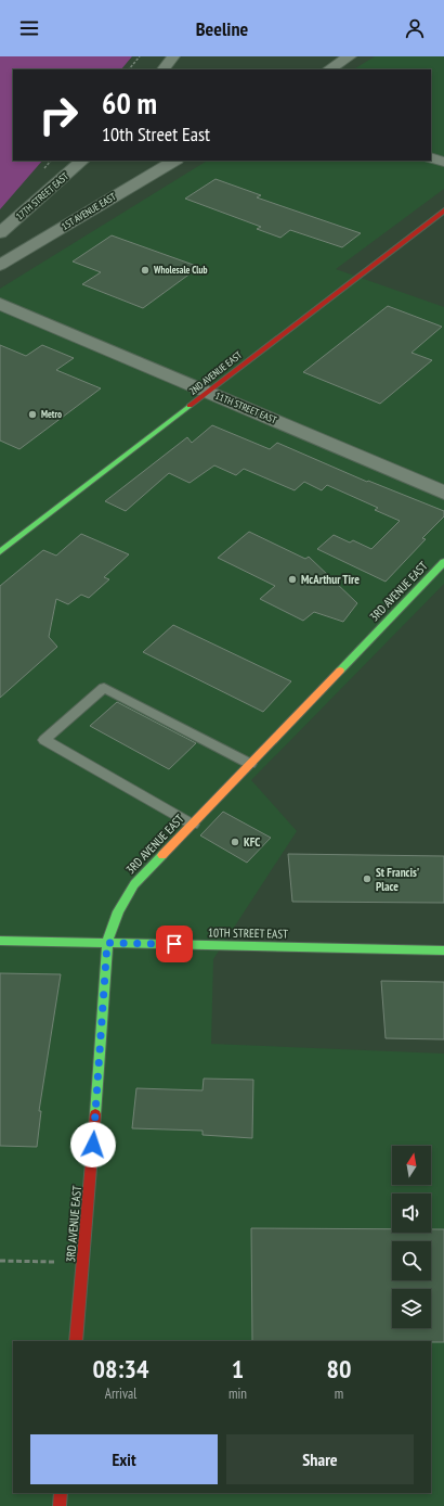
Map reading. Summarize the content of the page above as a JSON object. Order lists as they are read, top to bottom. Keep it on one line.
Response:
{"streets":{"main road":["2ND AVENUE EAST","3RD AVENUE EAST","10TH STREET EAST"],"street":["17TH STREET EAST","1ST AVENUE EAST","11TH STREET EAST"]},"crossings":[["2ND AVENUE EAST","11TH STREET EAST"],["3RD AVENUE EAST","10TH STREET EAST"]],"places":["Wholesale Club","Metro","McArthur Tire","KFC","St Francis' Place"],"north":"top","page":{"header":"Beeline","turn":["60 m","10th Street East"],"eta":["08:34","Arrival","1","min","80","m"],"buttons":["Exit","Share"]}}
